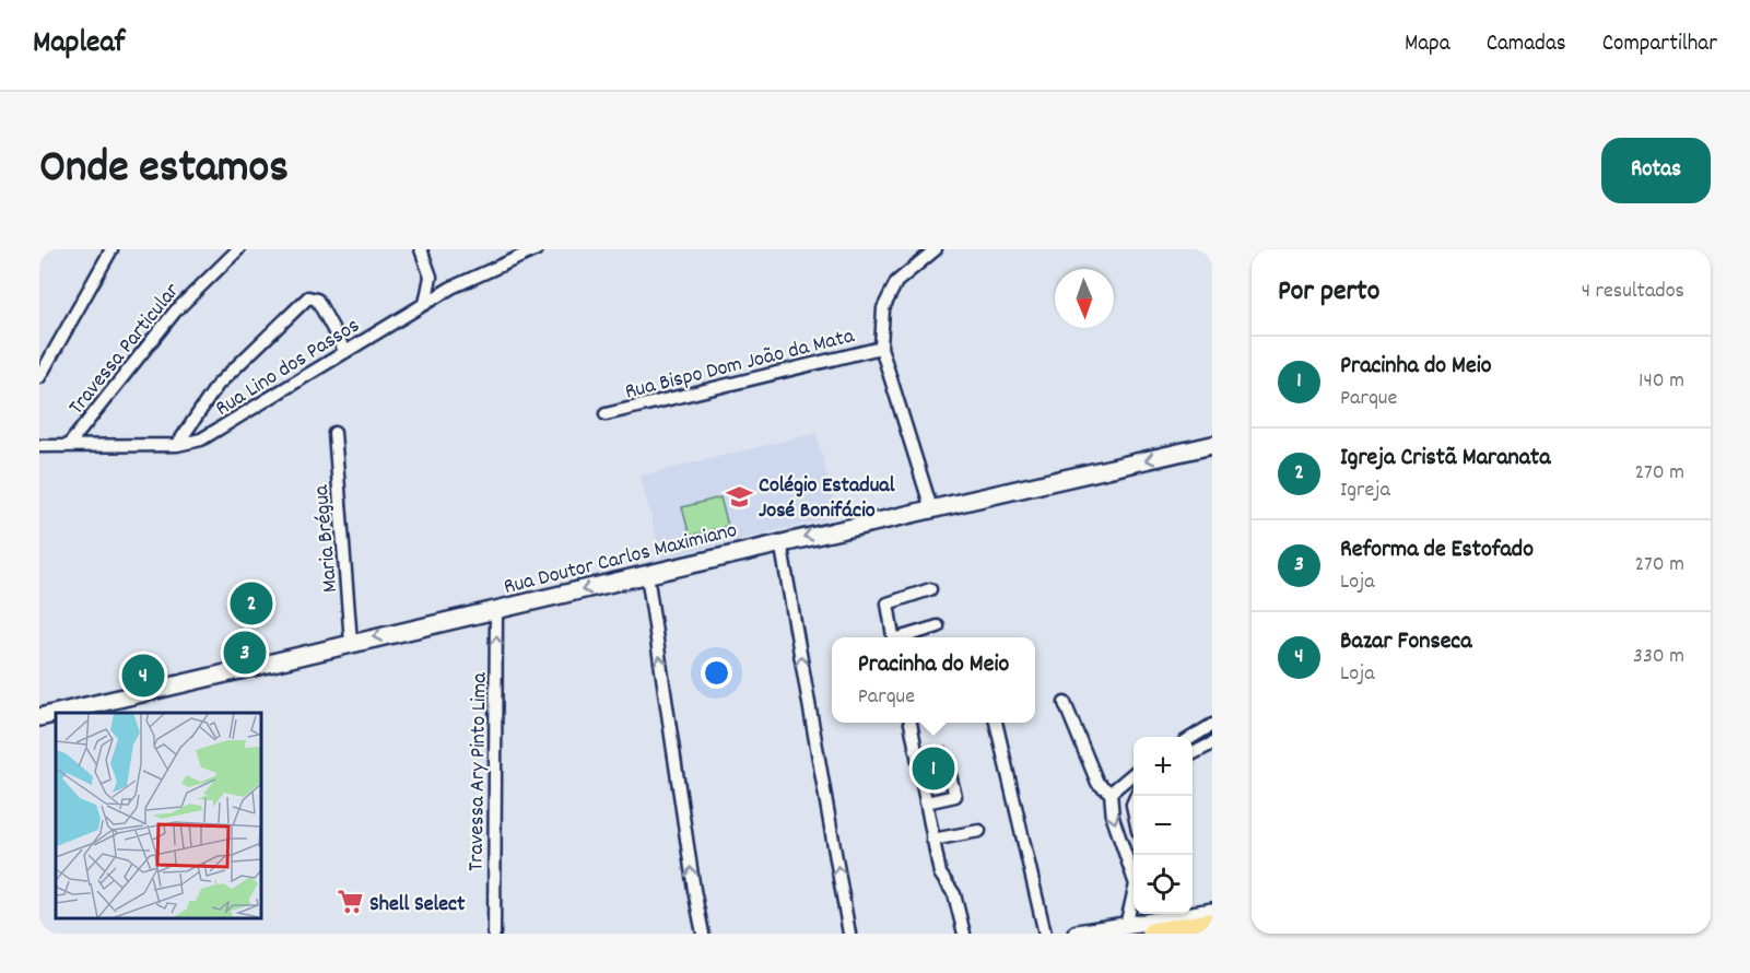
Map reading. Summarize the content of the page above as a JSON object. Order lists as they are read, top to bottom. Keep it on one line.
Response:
{"streets":{"main road":["Rua Doutor Carlos Maximiano"],"street":["Travessa Particular","Rua Bispo Dom João da Mata","Rua Lino dos Passos","Maria Brégua","Travessa Ary Pinto Lima"]},"crossings":[["Travessa Particular","Rua Lino dos Passos"],["Maria Brégua","Rua Doutor Carlos Maximiano"],["Rua Doutor Carlos Maximiano","Travessa Ary Pinto Lima"]],"one_way":["Rua Doutor Carlos Maximiano","Travessa Ary Pinto Lima"],"places":{"school or university":["Colégio Estadual José Bonifácio"],"supermarket":["Shell Select"]},"north":"bottom","page":{"header":"Mapleaf","nav":["Mapa","Camadas","Compartilhar"],"title":"Onde estamos","buttons":"Rotas","heading":["Por perto","4 resultados"],"list":[{"mark":"1","name":"Pracinha do Meio","note":"Parque","value":"140 m"},{"mark":"2","name":"Igreja Cristã Maranata","note":"Igreja","value":"270 m"},{"mark":"3","name":"Reforma de Estofado","note":"Loja","value":"270 m"},{"mark":"4","name":"Bazar Fonseca","note":"Loja","value":"330 m"}],"pins":["2","3","4","1"],"popup":["Pracinha do Meio","Parque"],"map_buttons":["+","−"]}}
